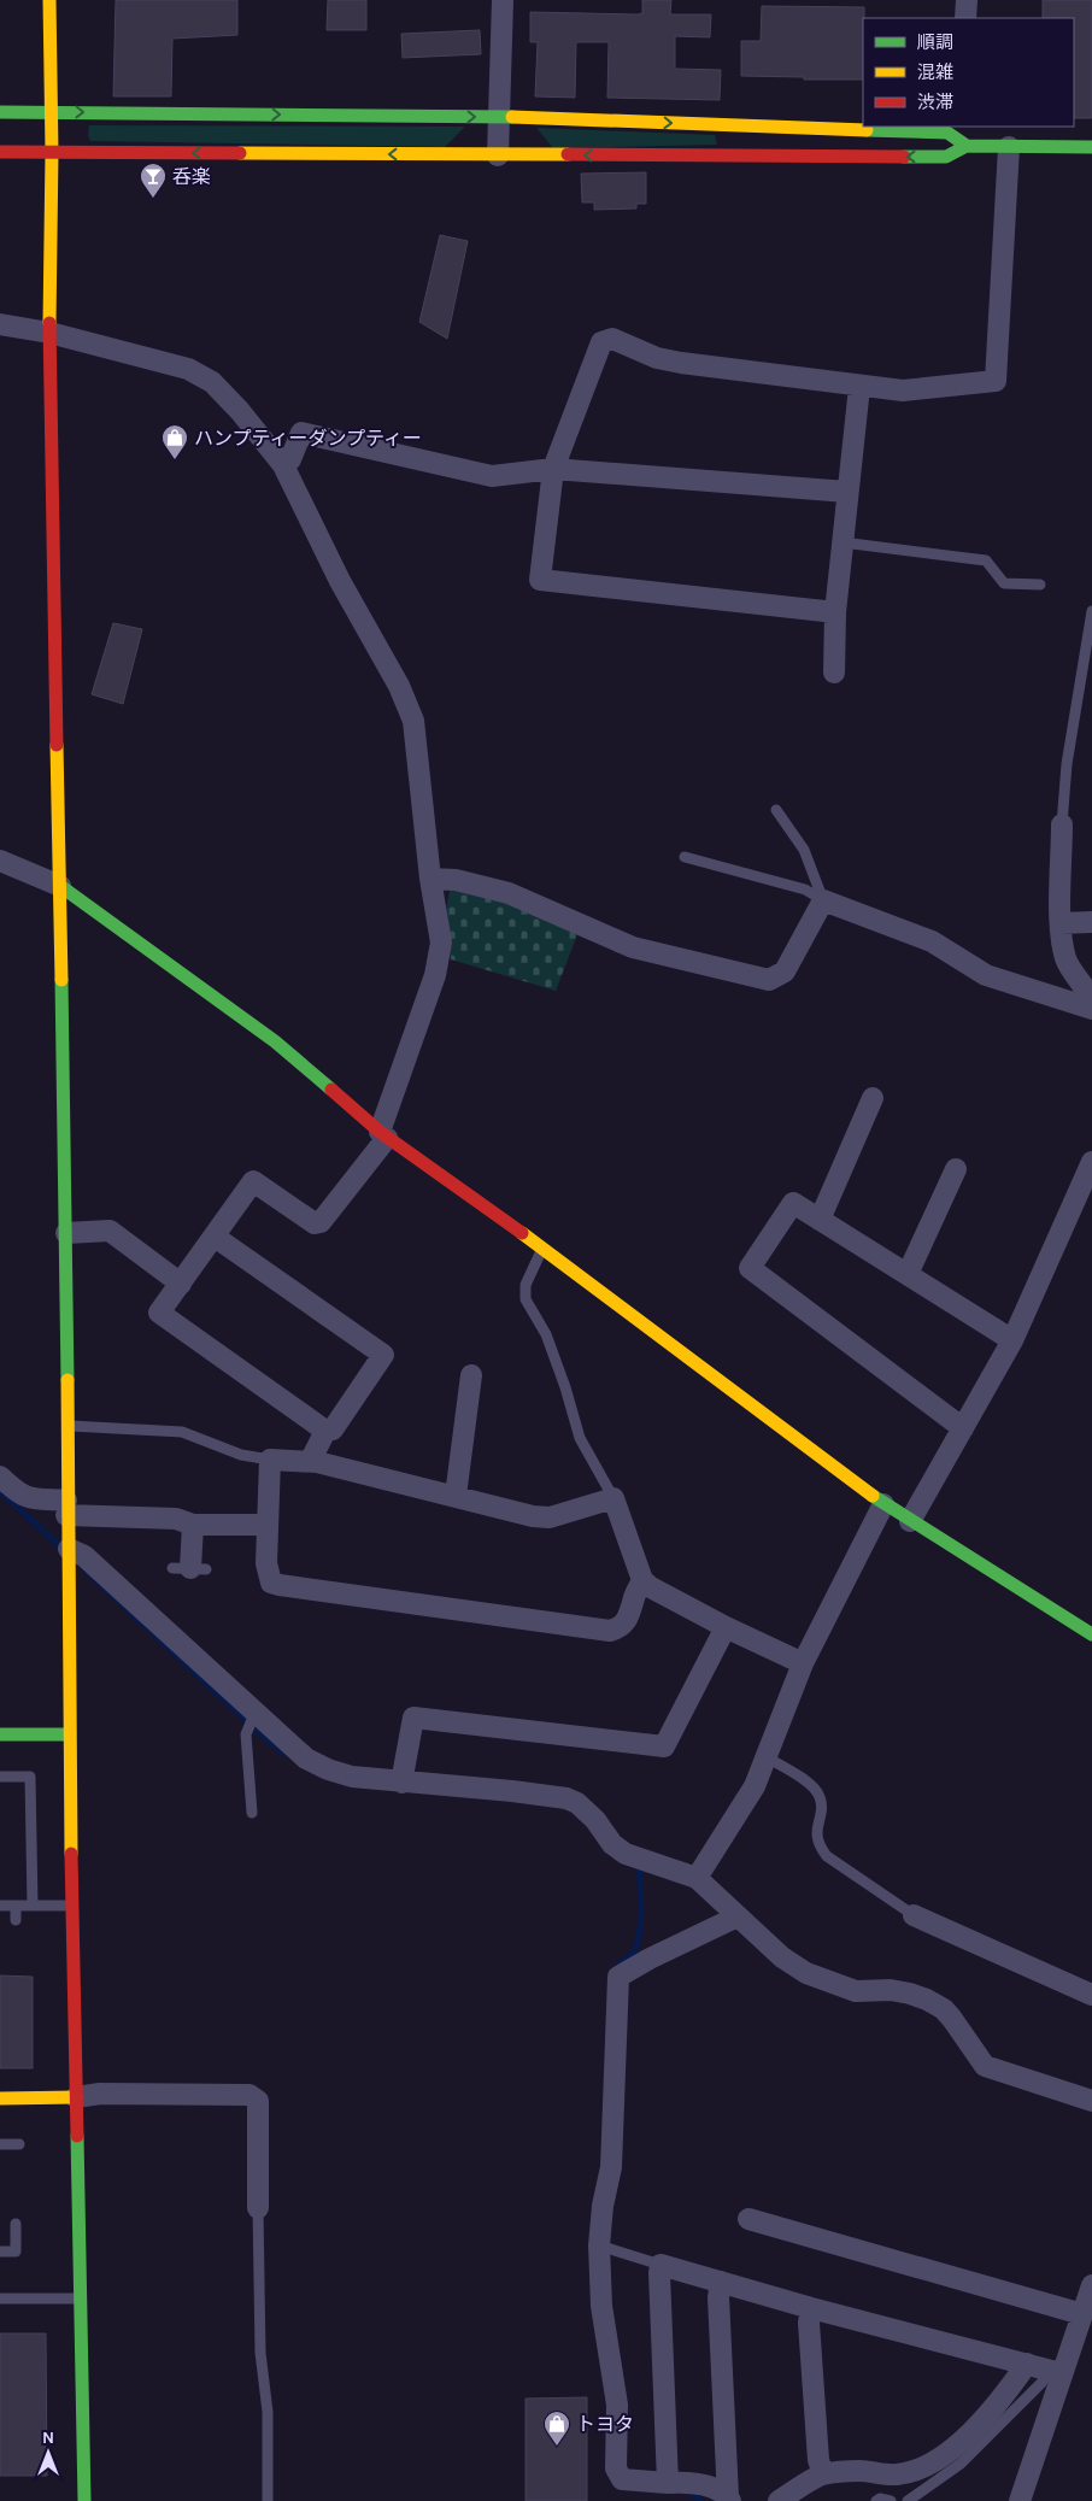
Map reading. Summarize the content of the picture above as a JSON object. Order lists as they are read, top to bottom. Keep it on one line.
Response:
{"places":{"bar":["呑楽"],"shop":["ハンプティーダンプティー","トヨタ"]},"legend":["順調","混雑","渋滞"],"north":"top"}
